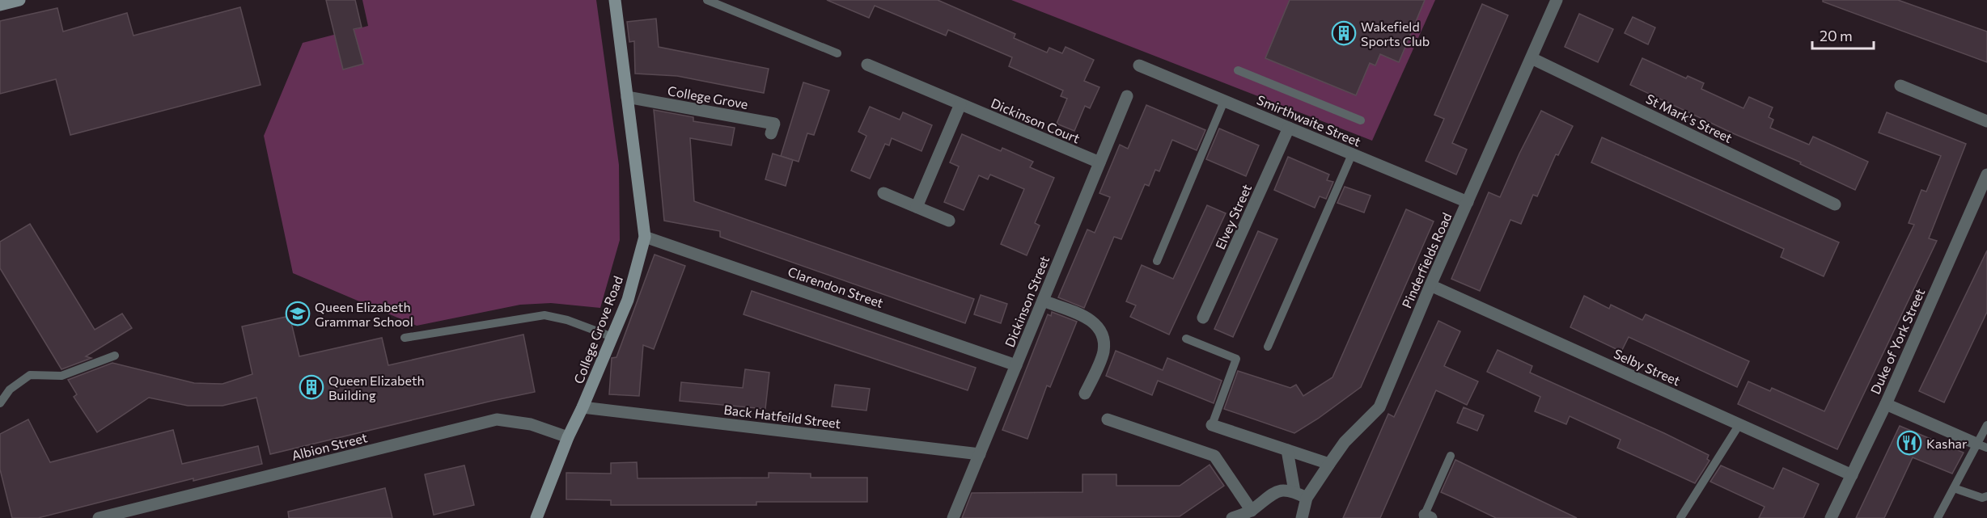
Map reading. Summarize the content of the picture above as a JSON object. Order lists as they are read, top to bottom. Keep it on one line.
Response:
{"streets":{"street":["College Grove","St Mark's Street","Dickinson Court","Smirthwaite Street","Elvey Street","Pinderfields Road","Clarendon Street","Dickinson Street","College Grove Road","Duke of York Street","Selby Street","Back Hatfeild Street","Albion Street"]},"crossings":[["College Grove","College Grove Road"],["St Mark's Street","Pinderfields Road"],["Dickinson Court","Dickinson Street"],["Smirthwaite Street","Elvey Street"],["Smirthwaite Street","Pinderfields Road"],["Pinderfields Road","Selby Street"],["Clarendon Street","Dickinson Street"],["Clarendon Street","College Grove Road"],["Dickinson Street","Back Hatfeild Street"],["College Grove Road","Back Hatfeild Street"],["College Grove Road","Albion Street"],["Duke of York Street","Selby Street"]],"places":{"building":["Wakefield Sports Club","Queen Elizabeth Building"],"school or university":["Queen Elizabeth Grammar School"],"restaurant":["Kashar"]},"scale_bar":"20 m"}
